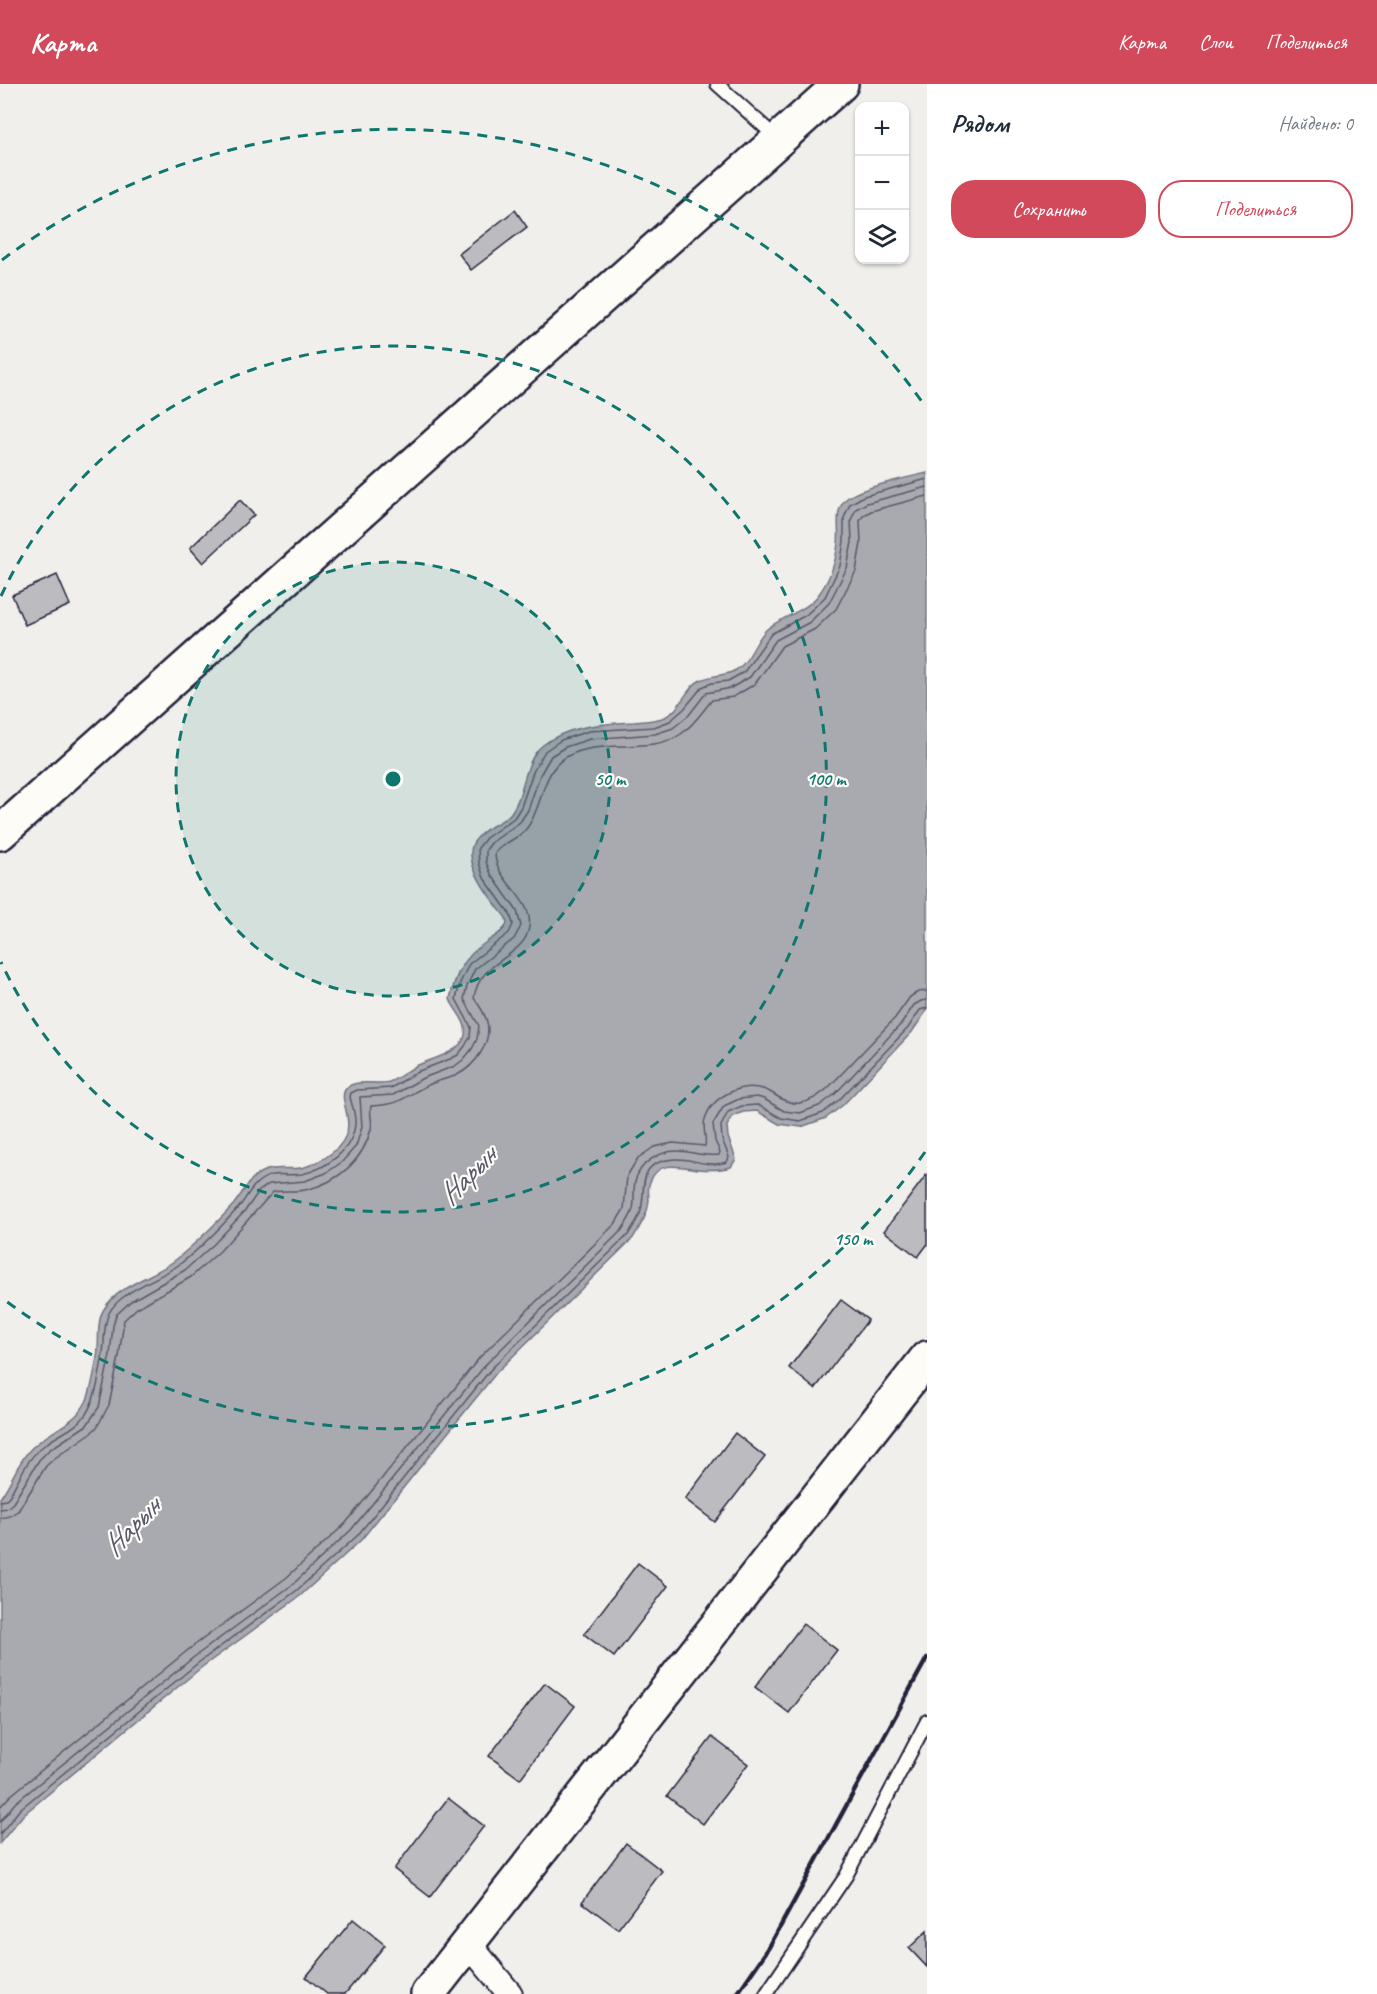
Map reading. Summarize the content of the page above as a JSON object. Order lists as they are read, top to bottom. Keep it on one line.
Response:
{"water":["Нарын"],"page":{"header":"Карта","nav":["Карта","Слои","Поделиться"],"heading":["Рядом","Найдено: 0"],"map_buttons":["+","−"],"buttons":["Сохранить","Поделиться"]},"rings":["50 m","100 m","150 m"]}
